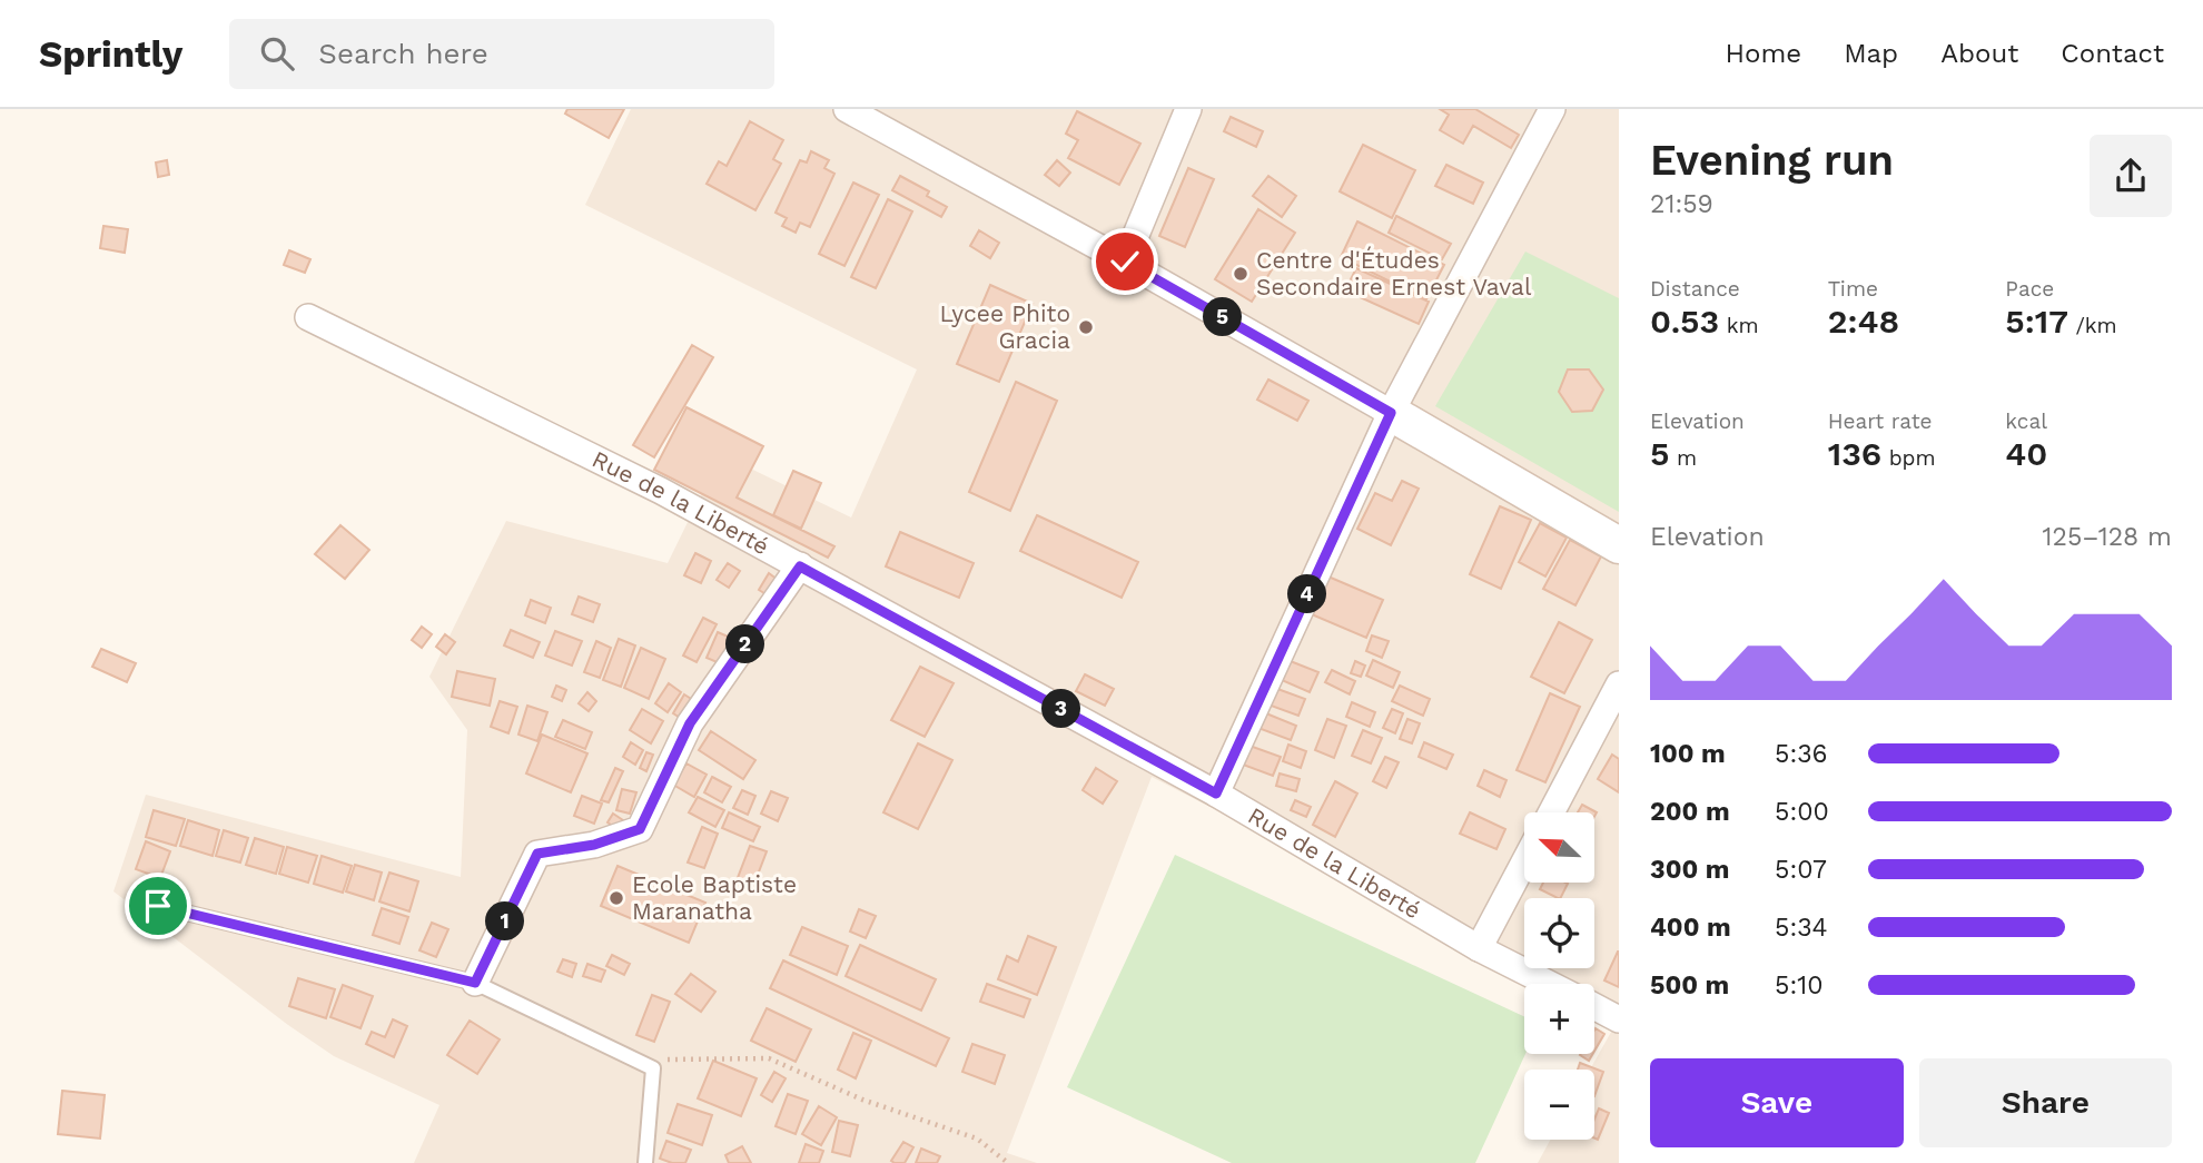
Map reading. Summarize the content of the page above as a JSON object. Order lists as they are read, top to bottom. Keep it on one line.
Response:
{"streets":{"street":["Rue de la Liberté"]},"places":["Centre d'Études Secondaire Ernest Vaval","Lycee Phito Gracia","Ecole Baptiste Maranatha"],"north":"top left","page":{"header":"Sprintly","search":"Search here","nav":["Home","Map","About","Contact"],"heading":["Evening run","21:59"],"stats":[["Distance","0.53 km"],["Time","2:48"],["Pace","5:17 /km"],["Elevation","5 m"],["Heart rate","136 bpm"],["kcal","40"]],"pins":["5","4","2","3","1"],"chart":["Elevation","125–128 m"],"list":[{"name":"100 m","note":"5:36"},{"name":"200 m","note":"5:00"},{"name":"300 m","note":"5:07"},{"name":"400 m","note":"5:34"},{"name":"500 m","note":"5:10"}],"map_buttons":["+","−"],"buttons":["Save","Share"]}}
